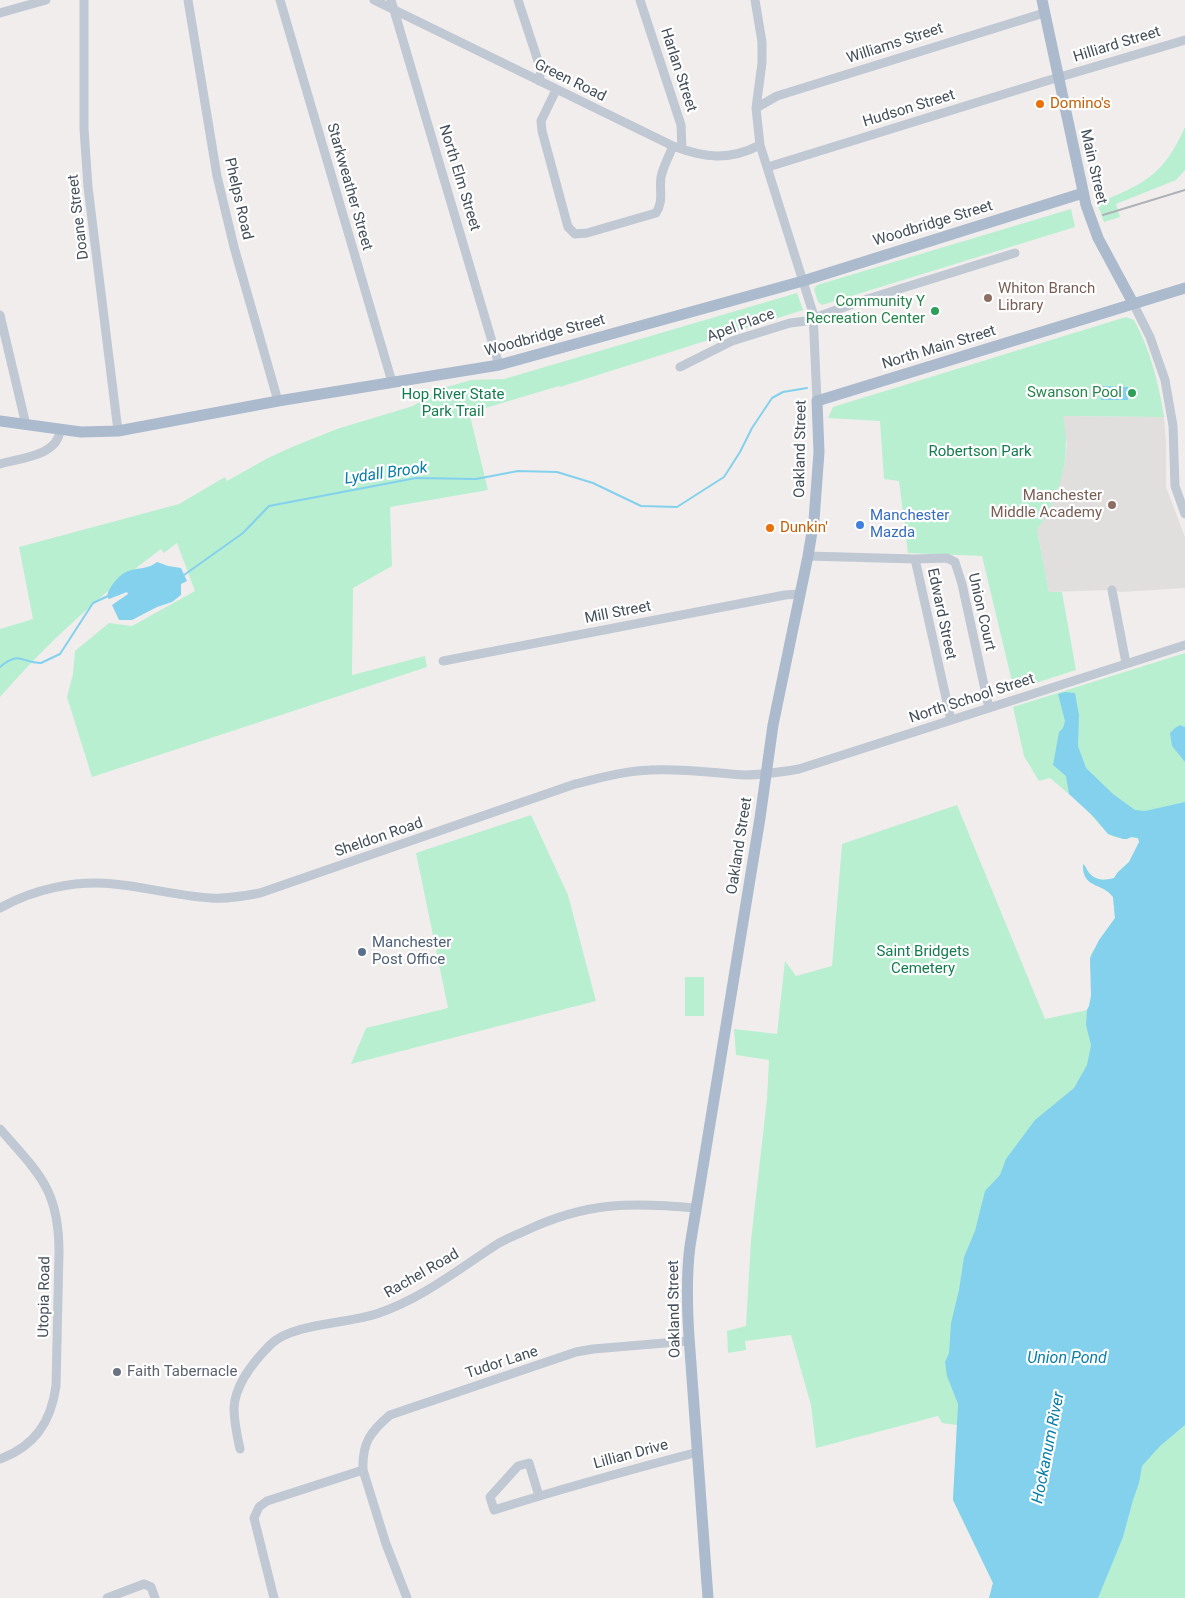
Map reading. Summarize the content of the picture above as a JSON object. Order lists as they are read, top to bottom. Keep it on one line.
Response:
{"streets":{"main road":["Main Street","Woodbridge Street","North Main Street","Oakland Street"],"street":["Williams Street","Hilliard Street","Harlan Street","Green Road","Hudson Street","North Elm Street","Starkweather Street","Phelps Road","Doane Street","Apel Place","Union Court","Mill Street","Edward Street","North School Street","Sheldon Road","Rachel Road","Utopia Road","Tudor Lane","Lillian Drive"]},"crossings":[["Williams Street","Main Street"],["Williams Street","Oakland Street"],["Hilliard Street","Hudson Street"],["Hilliard Street","Main Street"],["Harlan Street","Green Road"],["Green Road","North Elm Street"],["Green Road","Oakland Street"],["Hudson Street","Main Street"],["Hudson Street","Oakland Street"],["Main Street","Woodbridge Street"],["Main Street","North Main Street"],["North Elm Street","Woodbridge Street"],["Starkweather Street","Woodbridge Street"],["Phelps Road","Woodbridge Street"],["Doane Street","Woodbridge Street"],["Woodbridge Street","Oakland Street"],["Apel Place","Oakland Street"],["North Main Street","Oakland Street"],["Oakland Street","Mill Street"],["Oakland Street","Edward Street"],["Oakland Street","North School Street"],["Oakland Street","Sheldon Road"],["Oakland Street","Rachel Road"],["Oakland Street","Tudor Lane"],["Oakland Street","Lillian Drive"],["Union Court","Edward Street"],["Union Court","North School Street"],["Edward Street","North School Street"],["North School Street","Sheldon Road"]],"water":["Lydall Brook","Union Pond","Hockanum River"],"parks":["Hop River State Park Trail","Robertson Park","Saint Bridgets Cemetery"],"places":["Domino's","Whiton Branch Library","Community Y Recreation Center","Swanson Pool","Manchester Middle Academy","Manchester Mazda","Dunkin'","Manchester Post Office","Faith Tabernacle"]}
